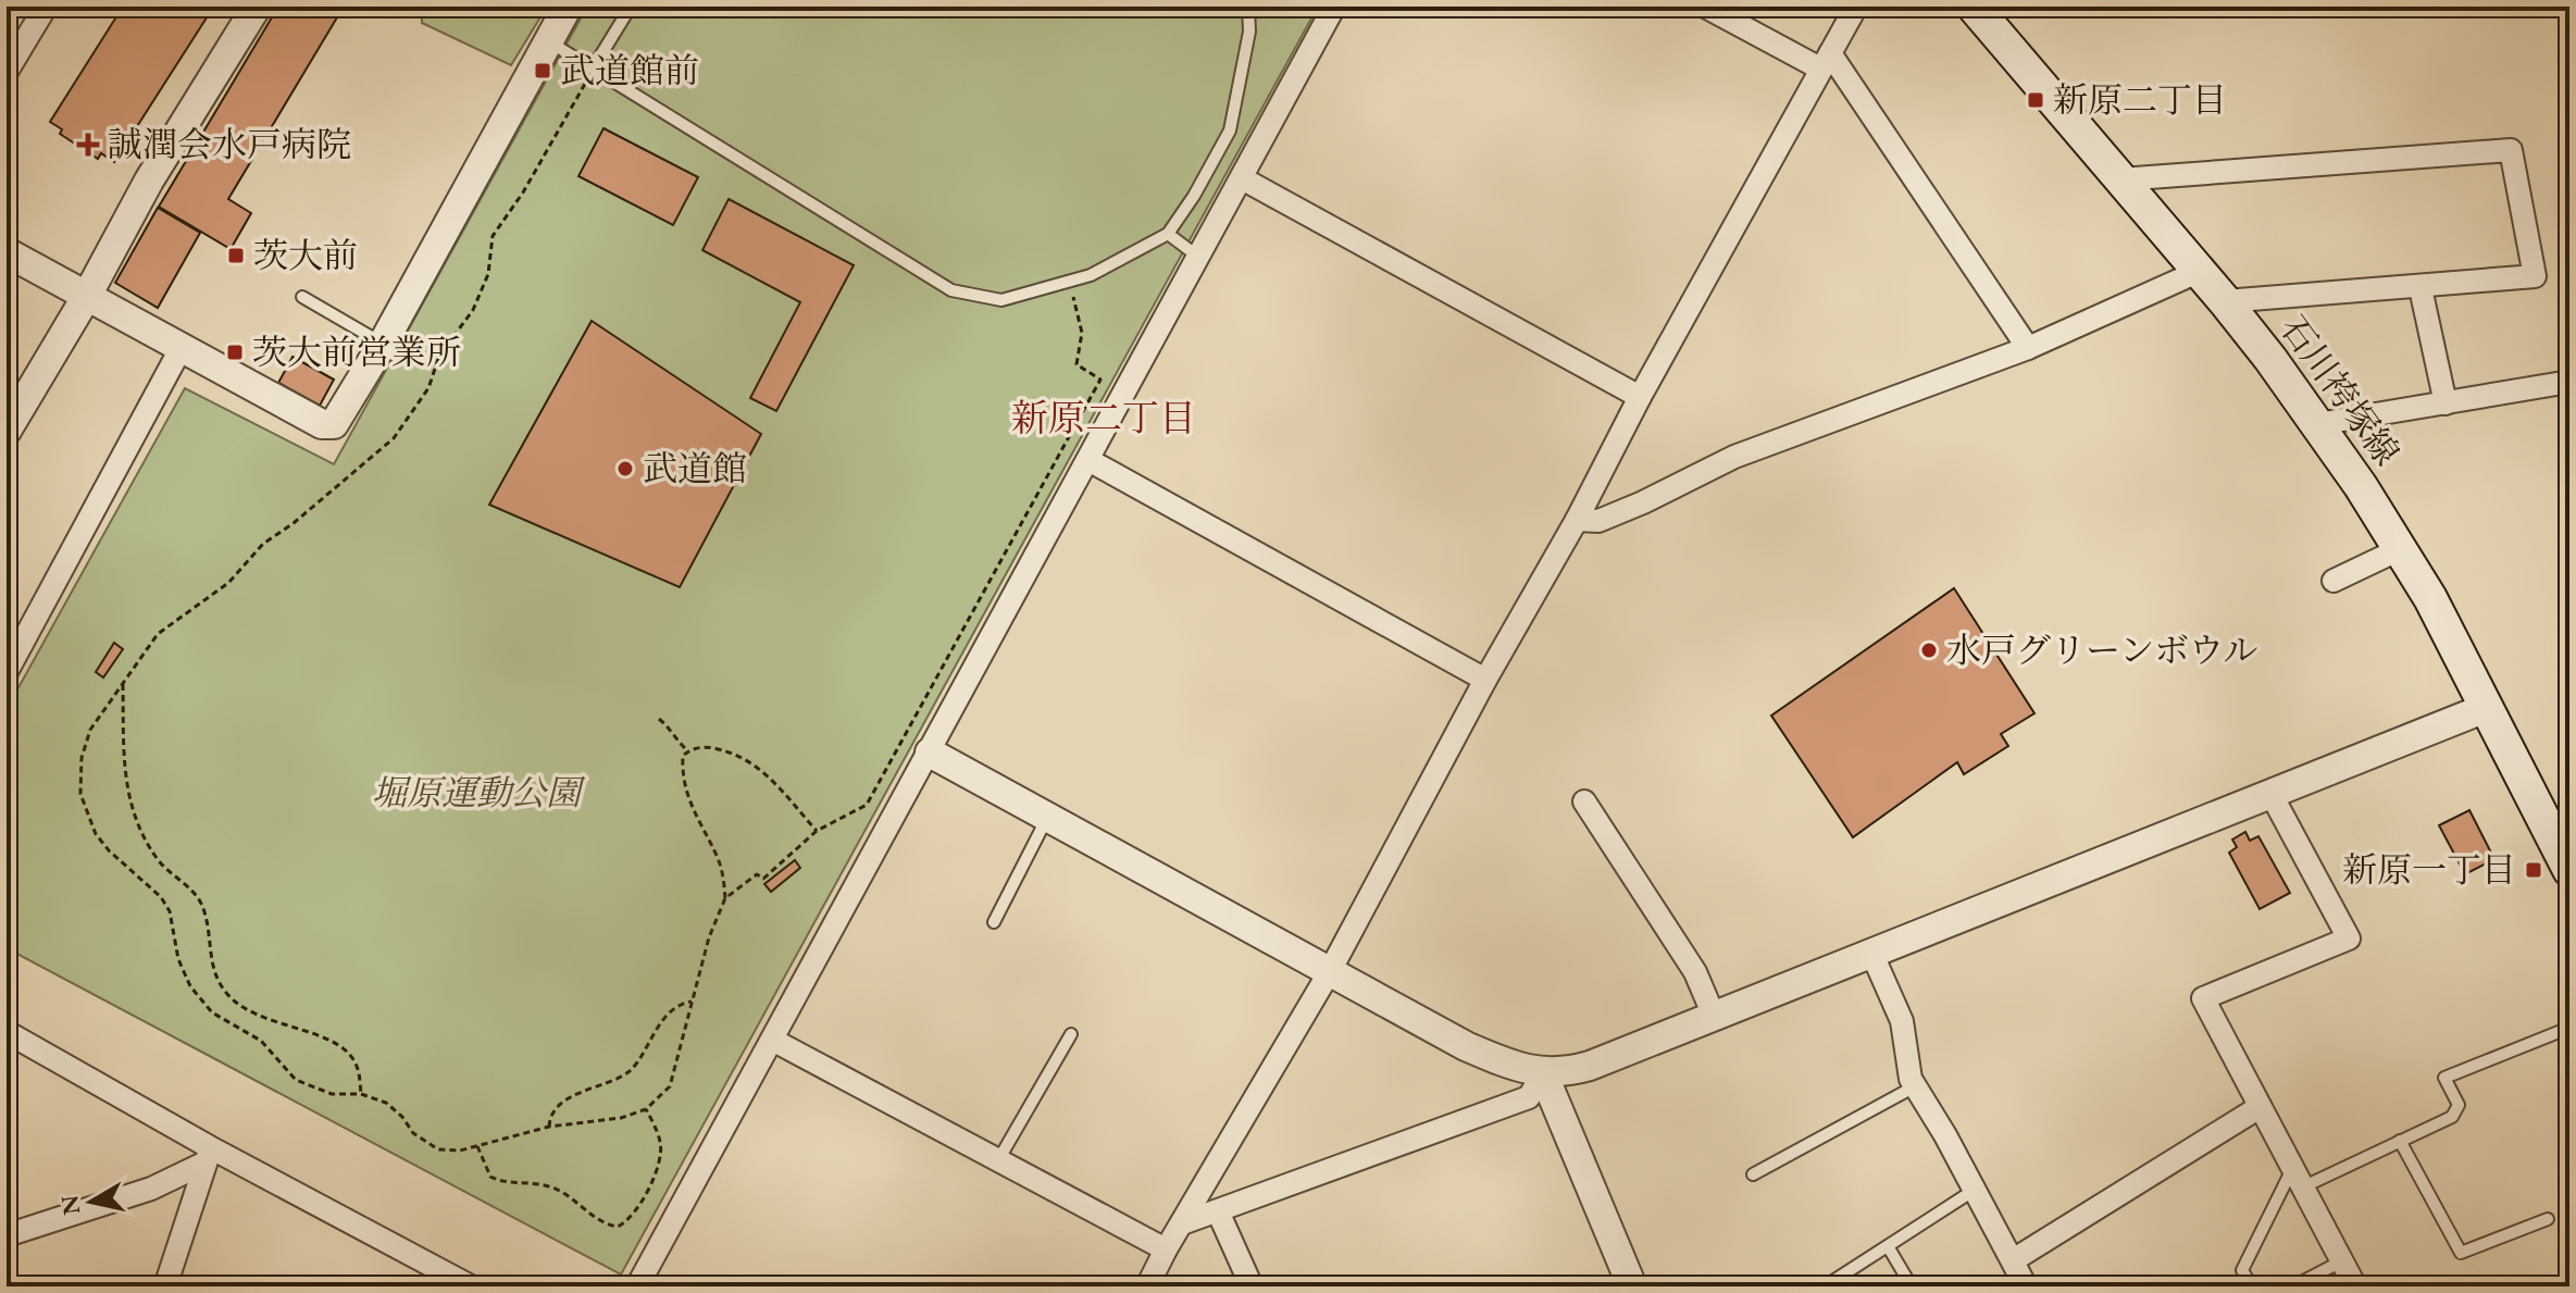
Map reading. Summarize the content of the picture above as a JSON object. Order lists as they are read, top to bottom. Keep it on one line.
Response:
{"streets":{"main road":["石川袴塚線"]},"districts":["新原二丁目"],"parks":["堀原運動公園"],"places":{"transit":["武道館前","新原二丁目","茨大前","茨大前営業所","新原一丁目"],"health":["誠潤会水戸病院"],"other":["武道館","水戸グリーンボウル"]},"north":"left"}
